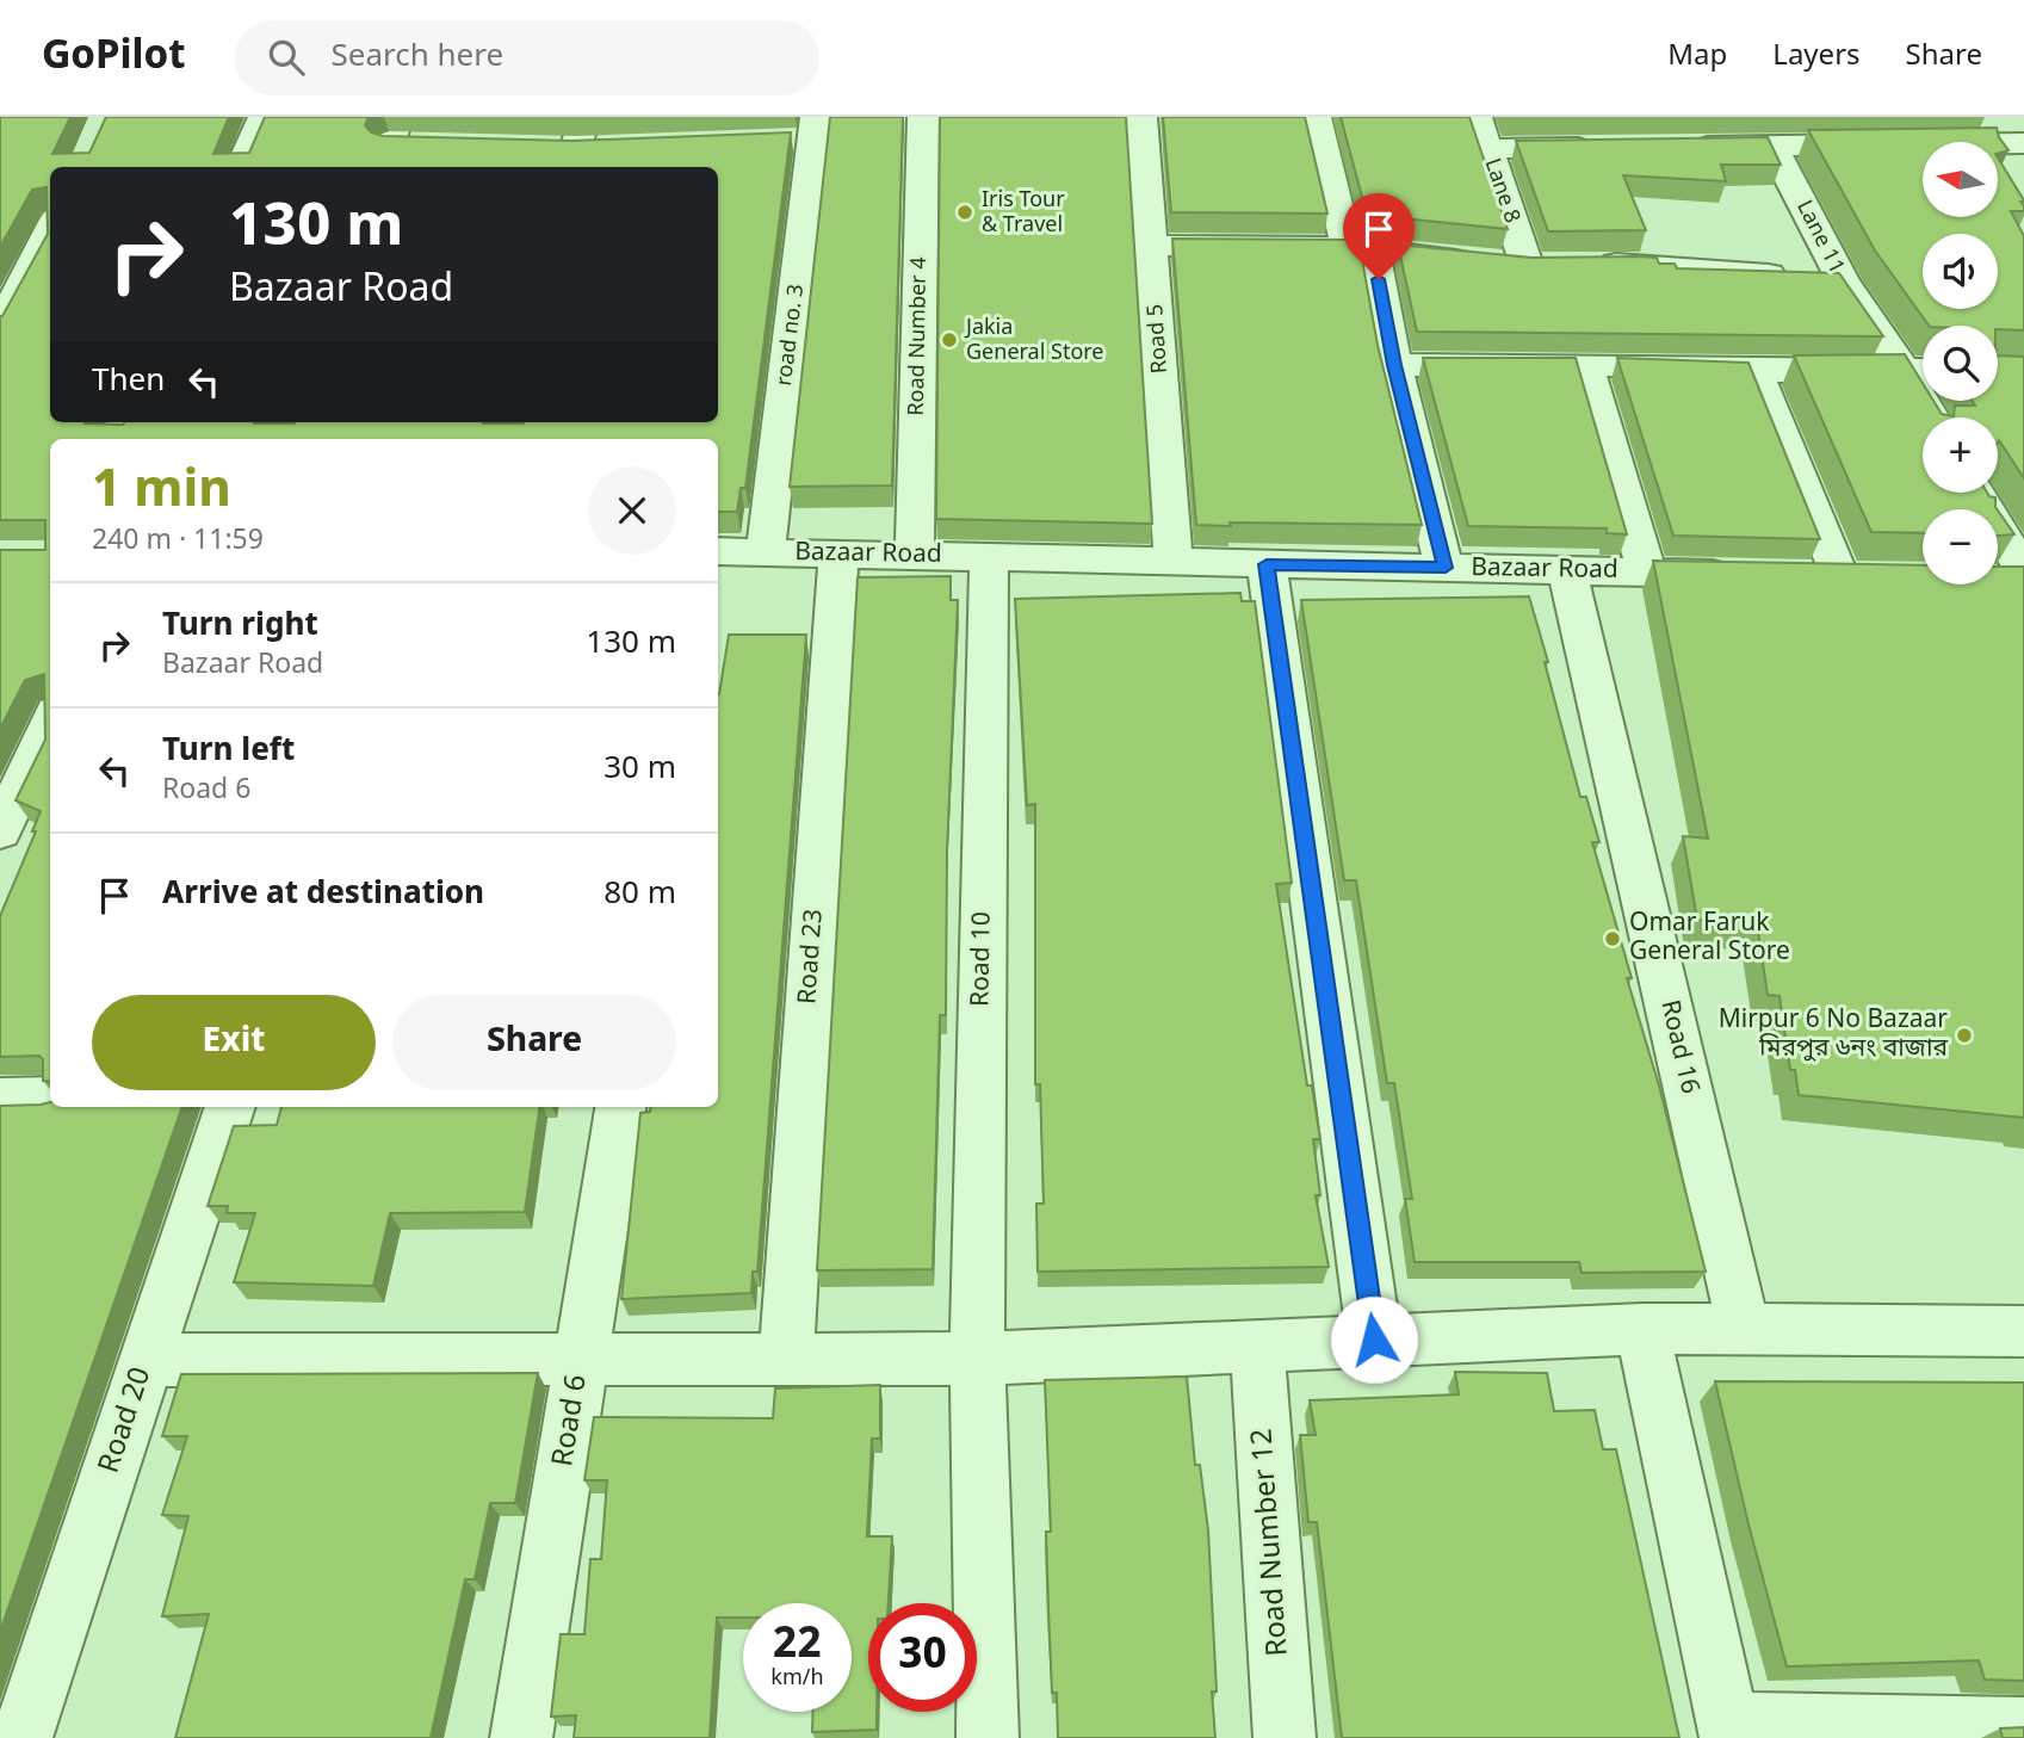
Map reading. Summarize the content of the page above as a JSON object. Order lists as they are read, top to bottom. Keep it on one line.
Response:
{"streets":{"street":["Lane 8","Lane 11","road no. 3","Road Number 4","Road 5","Bazaar Road","Road 23","Road 10","Road 16","Road 20","Road 6","Road Number 12"]},"crossings":[["road no. 3","Bazaar Road"],["Road Number 4","Bazaar Road"],["Road 5","Bazaar Road"],["Bazaar Road","Road 23"],["Bazaar Road","Road 10"],["Bazaar Road","Road 16"]],"places":["Iris Tour & Travel","Jakia General Store","Omar Faruk General Store","Mirpur 6 No Bazaar মিরপুর ৬নং বাজার"],"north":"left","page":{"header":"GoPilot","search":"Search here","nav":["Map","Layers","Share"],"map_buttons":["+","−"],"turn":["130 m","Bazaar Road"],"then":"Then","heading":["1 min","240 m · 11:59"],"list":[{"name":"Turn right","note":"Bazaar Road","value":"130 m"},{"name":"Turn left","note":"Road 6","value":"30 m"},{"name":"Arrive at destination","value":"80 m"}],"buttons":["Exit","Share"],"speed":"22 km/h","limit":"30"}}
